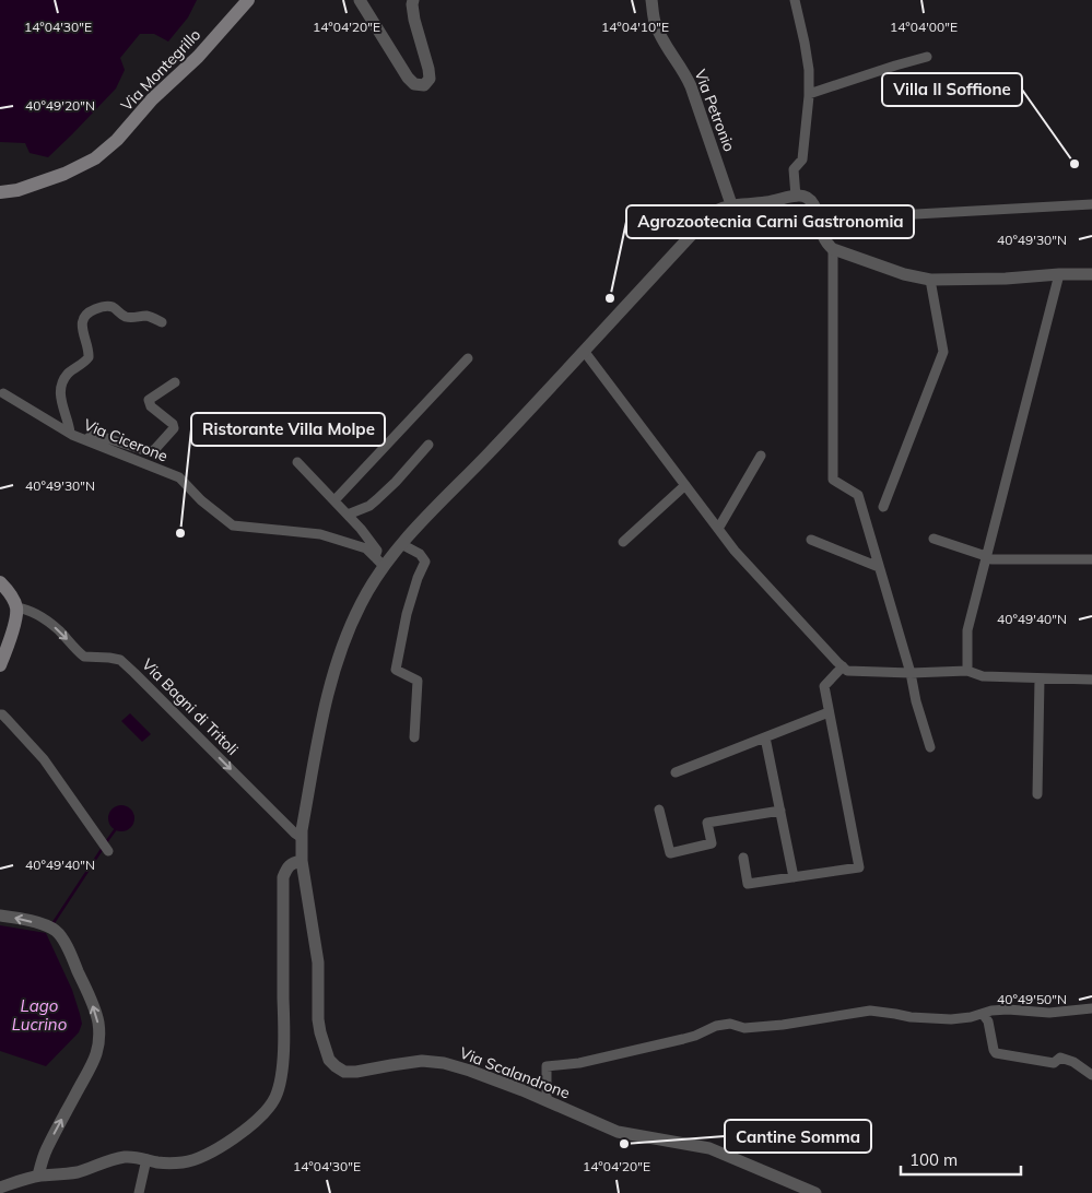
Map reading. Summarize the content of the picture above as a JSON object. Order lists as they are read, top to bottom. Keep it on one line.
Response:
{"streets":{"main road":["Via Montegrillo"],"street":["Via Petronio","Via Cicerone","Via Bagni di Tritoli","Via Scalandrone"]},"one_way":["Via Bagni di Tritoli"],"water":["Lago Lucrino"],"places":["Villa Il Soffione","Agrozootecnia Carni Gastronomia","Ristorante Villa Molpe","Cantine Somma"],"scale_bar":"100 m","coordinates":["14°04'30\"E","14°04'20\"E","14°04'10\"E","14°04'00\"E","40°49'20\"N","40°49'30\"N","40°49'40\"N","40°49'50\"N"]}
